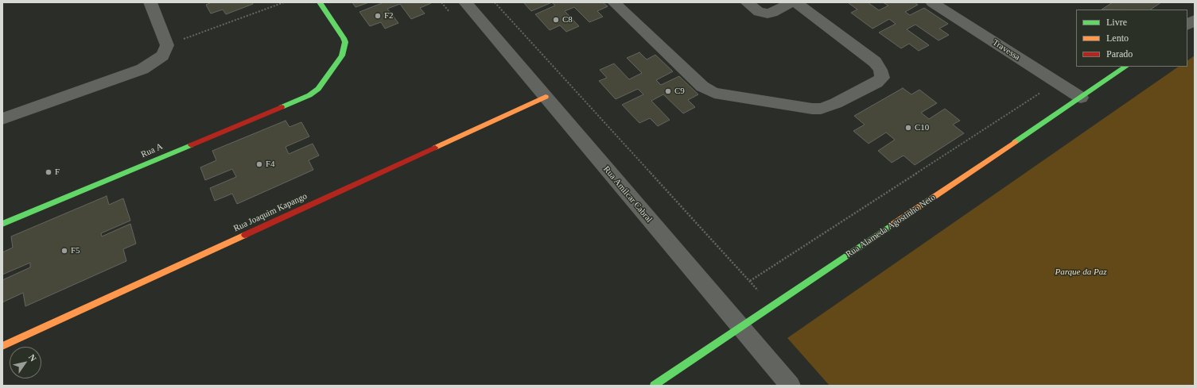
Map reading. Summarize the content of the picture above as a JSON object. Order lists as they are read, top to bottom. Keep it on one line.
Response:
{"streets":{"street":["Travessa","Rua A","Rua Amilcar Cabral","Rua Joaquim Kapango","Rua Alameda Agostinho Neto"]},"crossings":[["Travessa","Rua Alameda Agostinho Neto"],["Rua Amilcar Cabral","Rua Joaquim Kapango"],["Rua Amilcar Cabral","Rua Alameda Agostinho Neto"]],"parks":["Parque da Paz"],"places":["F2","C8","C9","C10","F4","F","F5"],"legend":["Livre","Lento","Parado"],"north":"top right"}
